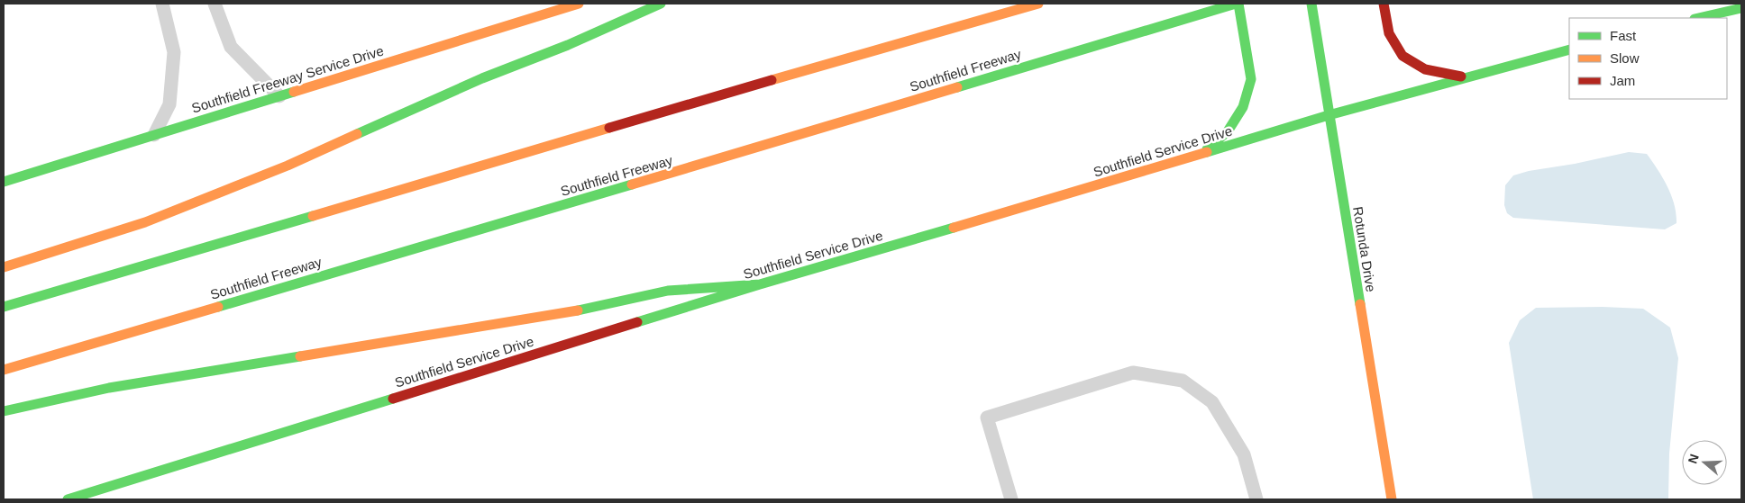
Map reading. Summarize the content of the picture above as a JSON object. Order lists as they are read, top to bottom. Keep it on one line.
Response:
{"streets":{"main road":["Southfield Freeway","Southfield Freeway Service Drive","Southfield Service Drive","Rotunda Drive"]},"crossings":[["Southfield Service Drive","Rotunda Drive"]],"legend":["Fast","Slow","Jam"],"north":"left"}
